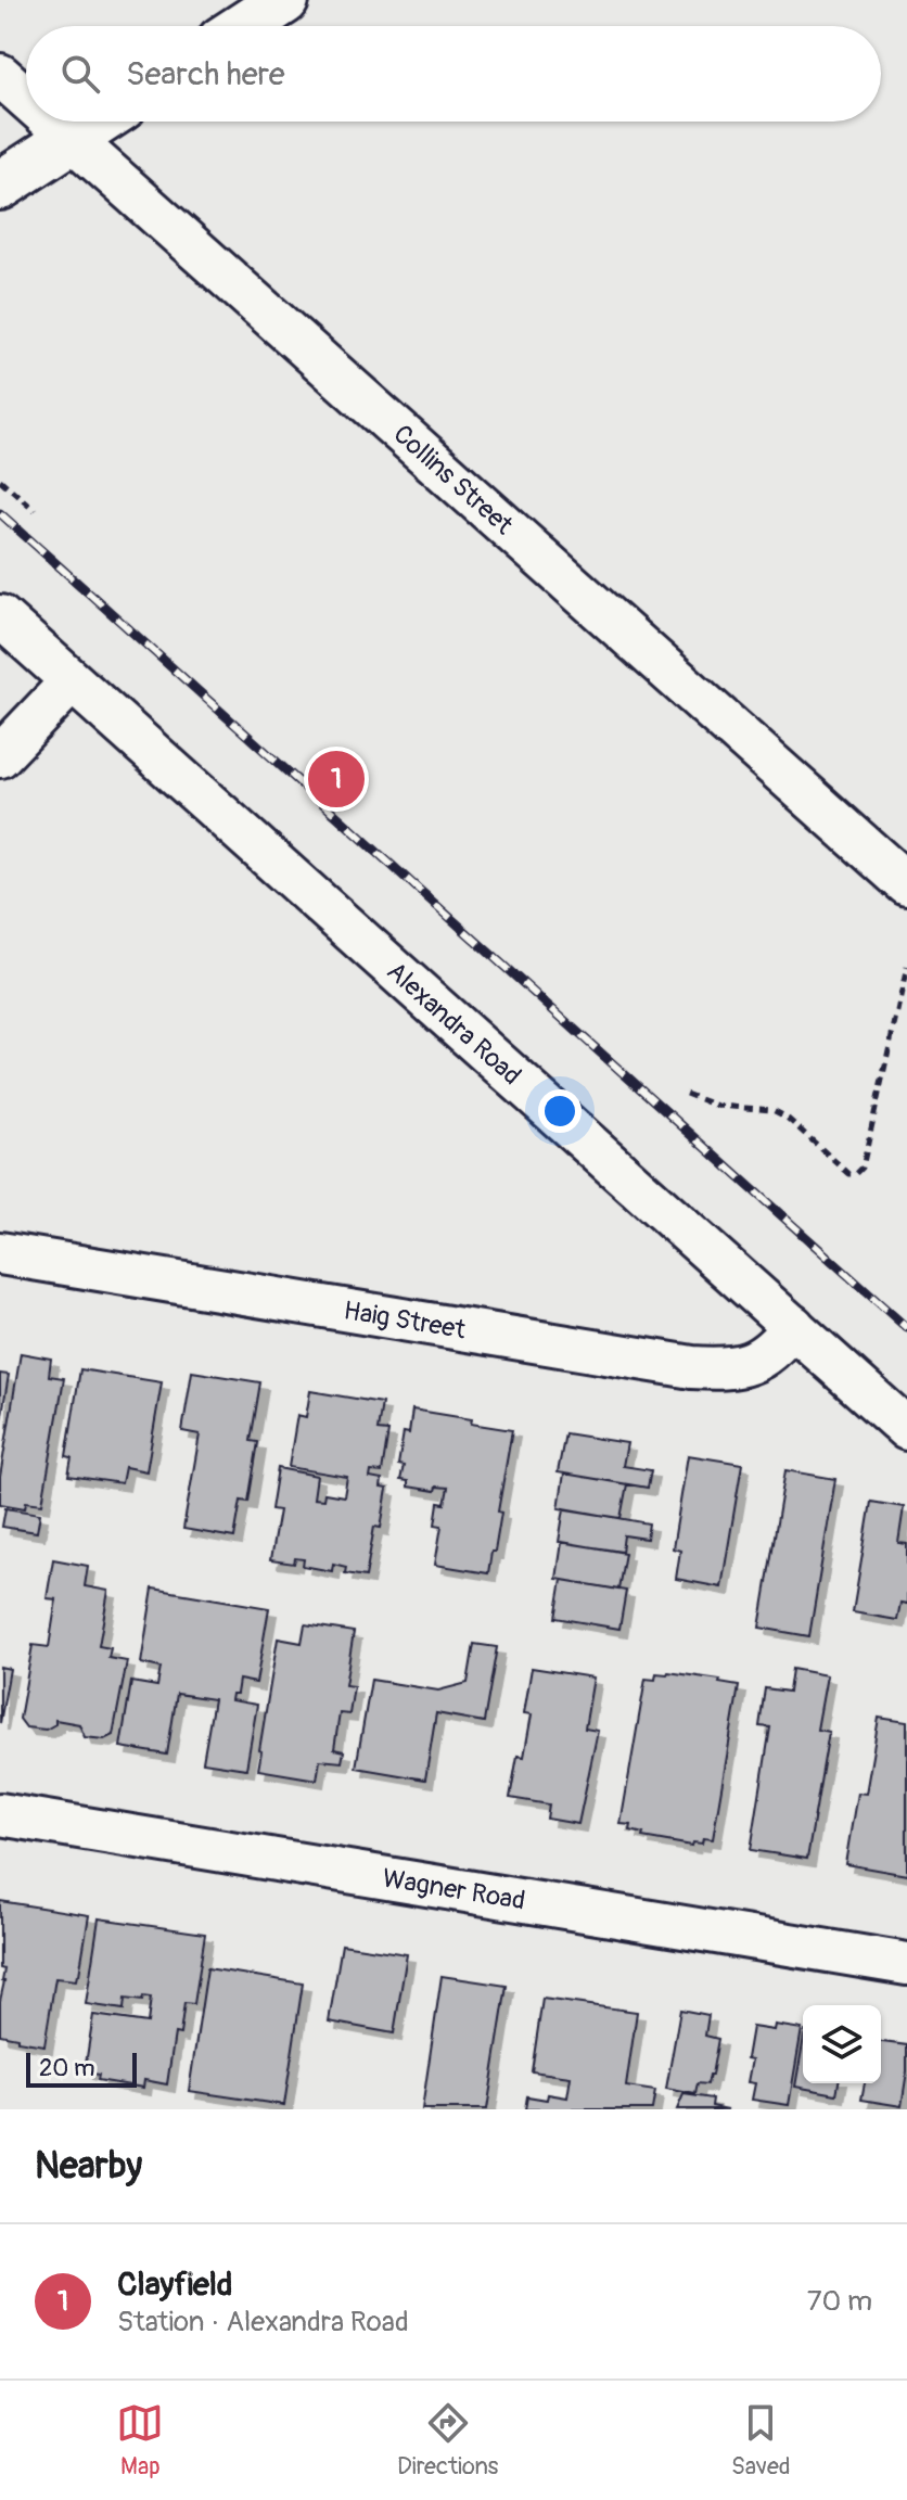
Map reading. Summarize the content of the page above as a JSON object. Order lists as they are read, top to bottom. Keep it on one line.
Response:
{"streets":{"street":["Collins Street","Alexandra Road","Haig Street","Wagner Road"]},"crossings":[["Alexandra Road","Haig Street"]],"scale_bar":"20 m","page":{"search":"Search here","pins":"1","scale":"20 m","heading":"Nearby","list":[{"mark":"1","name":"Clayfield","note":"Station · Alexandra Road","value":"70 m"}],"nav":["Map","Directions","Saved"]}}
